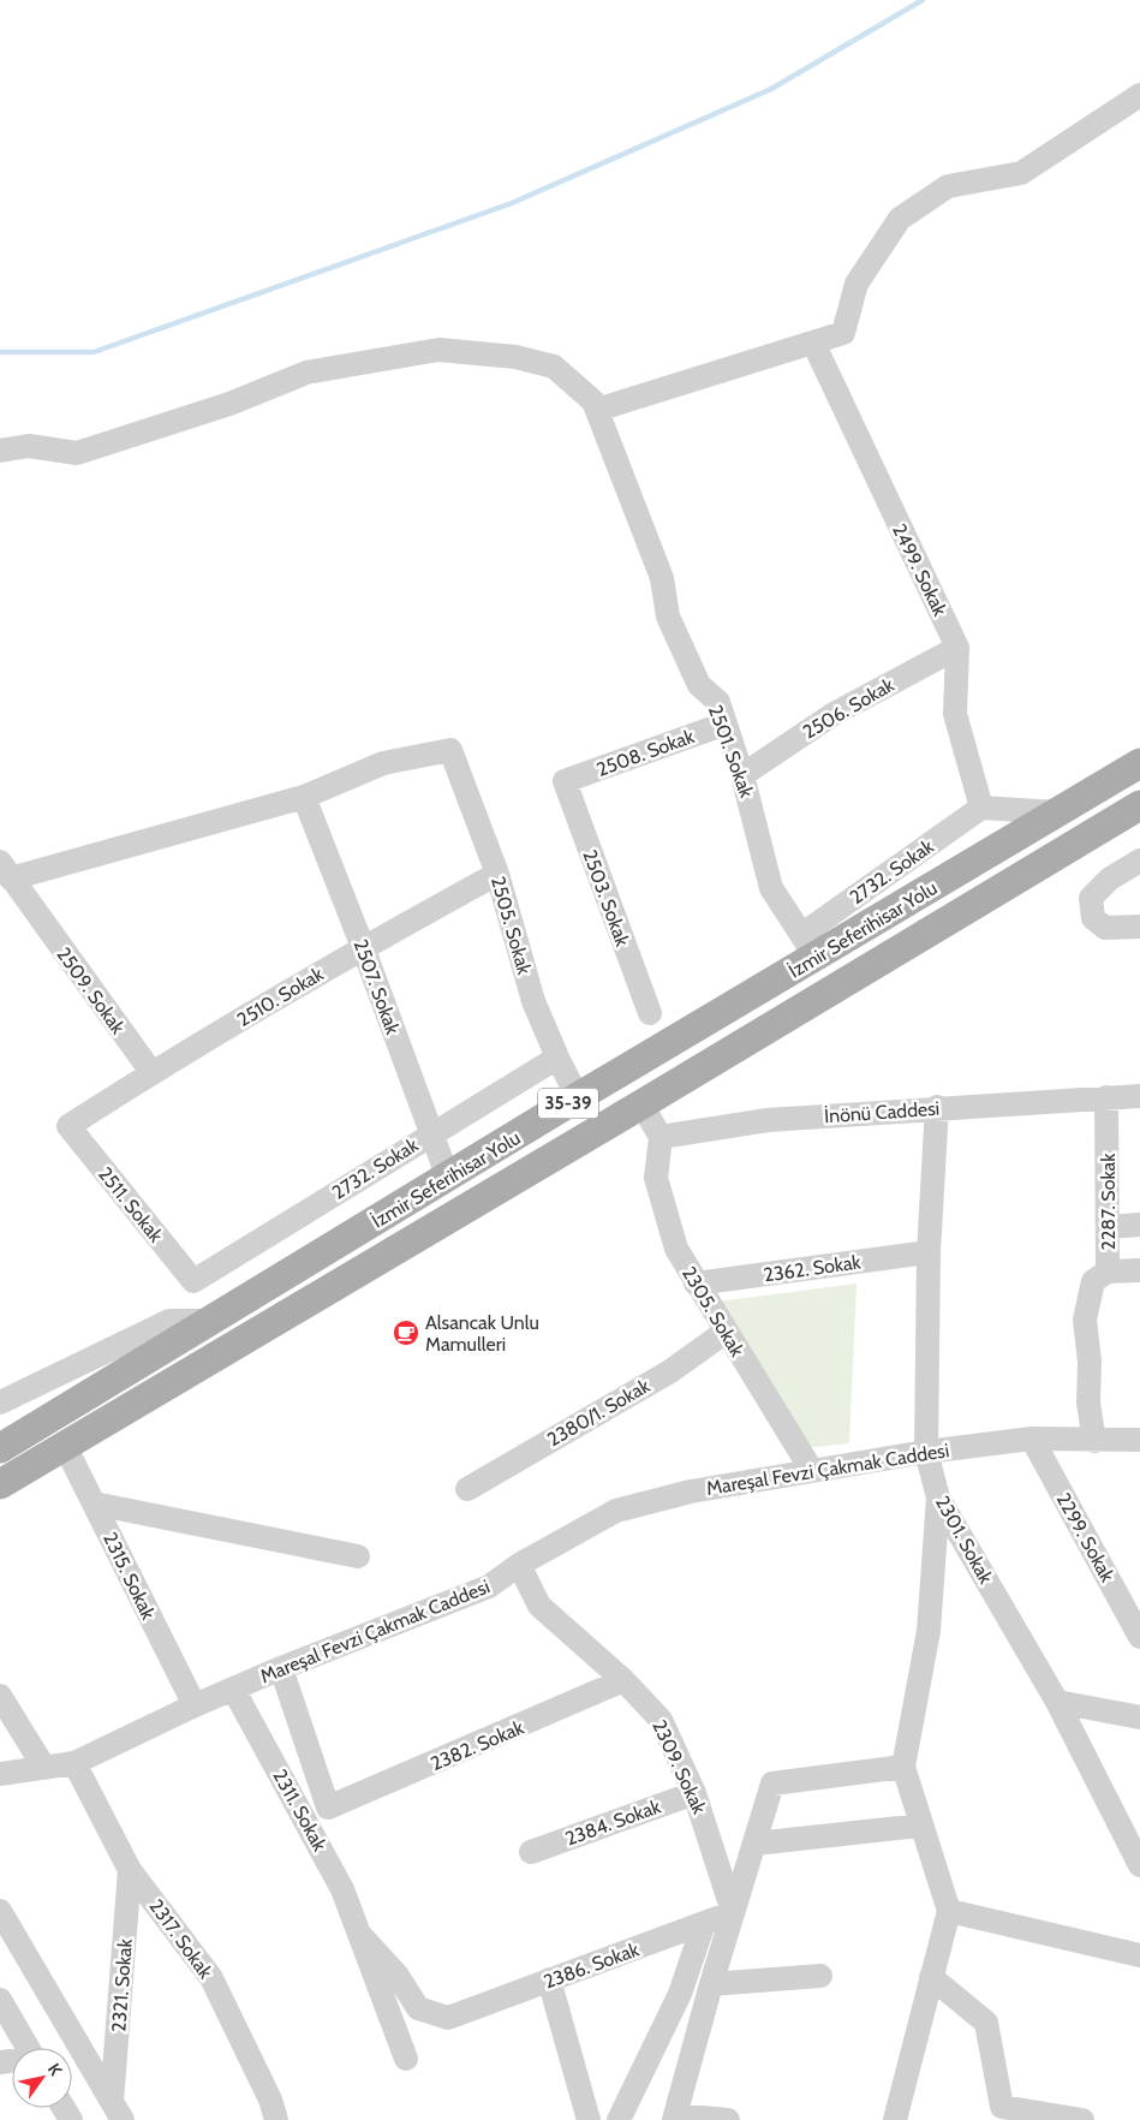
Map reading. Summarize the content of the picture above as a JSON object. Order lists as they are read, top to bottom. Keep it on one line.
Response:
{"streets":{"main road":["İzmir Seferihisar Yolu","35-39"],"street":["2499. Sokak","2506. Sokak","2501. Sokak","2508. Sokak","2732. Sokak","2503. Sokak","2505. Sokak","2507. Sokak","2509. Sokak","2510. Sokak","İnönü Caddesi","2287. Sokak","2511. Sokak","2362. Sokak","2305. Sokak","2380/1. Sokak","Mareşal Fevzi Çakmak Caddesi","2299. Sokak","2301. Sokak","2315. Sokak","2382. Sokak","2309. Sokak","2311. Sokak","2384. Sokak","2317. Sokak","2386. Sokak","2321. Sokak"]},"crossings":[["2499. Sokak","2506. Sokak"],["2499. Sokak","2732. Sokak"],["2506. Sokak","2501. Sokak"],["2501. Sokak","2508. Sokak"],["2501. Sokak","2732. Sokak"],["2501. Sokak","İzmir Seferihisar Yolu"],["2508. Sokak","2503. Sokak"],["2732. Sokak","2505. Sokak"],["2732. Sokak","İzmir Seferihisar Yolu"],["2732. Sokak","2507. Sokak"],["2732. Sokak","2511. Sokak"],["2505. Sokak","İzmir Seferihisar Yolu"],["2505. Sokak","2507. Sokak"],["2505. Sokak","2510. Sokak"],["İzmir Seferihisar Yolu","2507. Sokak"],["İzmir Seferihisar Yolu","2315. Sokak"],["2507. Sokak","2510. Sokak"],["2509. Sokak","2510. Sokak"],["2510. Sokak","2511. Sokak"],["İnönü Caddesi","2287. Sokak"],["İnönü Caddesi","2305. Sokak"],["İnönü Caddesi","2301. Sokak"],["2287. Sokak","Mareşal Fevzi Çakmak Caddesi"],["2362. Sokak","2305. Sokak"],["2362. Sokak","2301. Sokak"],["2305. Sokak","2380/1. Sokak"],["2305. Sokak","Mareşal Fevzi Çakmak Caddesi"],["Mareşal Fevzi Çakmak Caddesi","2299. Sokak"],["Mareşal Fevzi Çakmak Caddesi","2301. Sokak"],["Mareşal Fevzi Çakmak Caddesi","2315. Sokak"],["Mareşal Fevzi Çakmak Caddesi","2309. Sokak"],["Mareşal Fevzi Çakmak Caddesi","2311. Sokak"],["Mareşal Fevzi Çakmak Caddesi","2317. Sokak"],["2382. Sokak","2309. Sokak"],["2382. Sokak","2311. Sokak"],["2309. Sokak","2384. Sokak"],["2309. Sokak","2386. Sokak"],["2311. Sokak","2386. Sokak"],["2317. Sokak","2321. Sokak"]],"places":{"cafe":["Alsancak Unlu Mamulleri"]},"north":"top right"}
